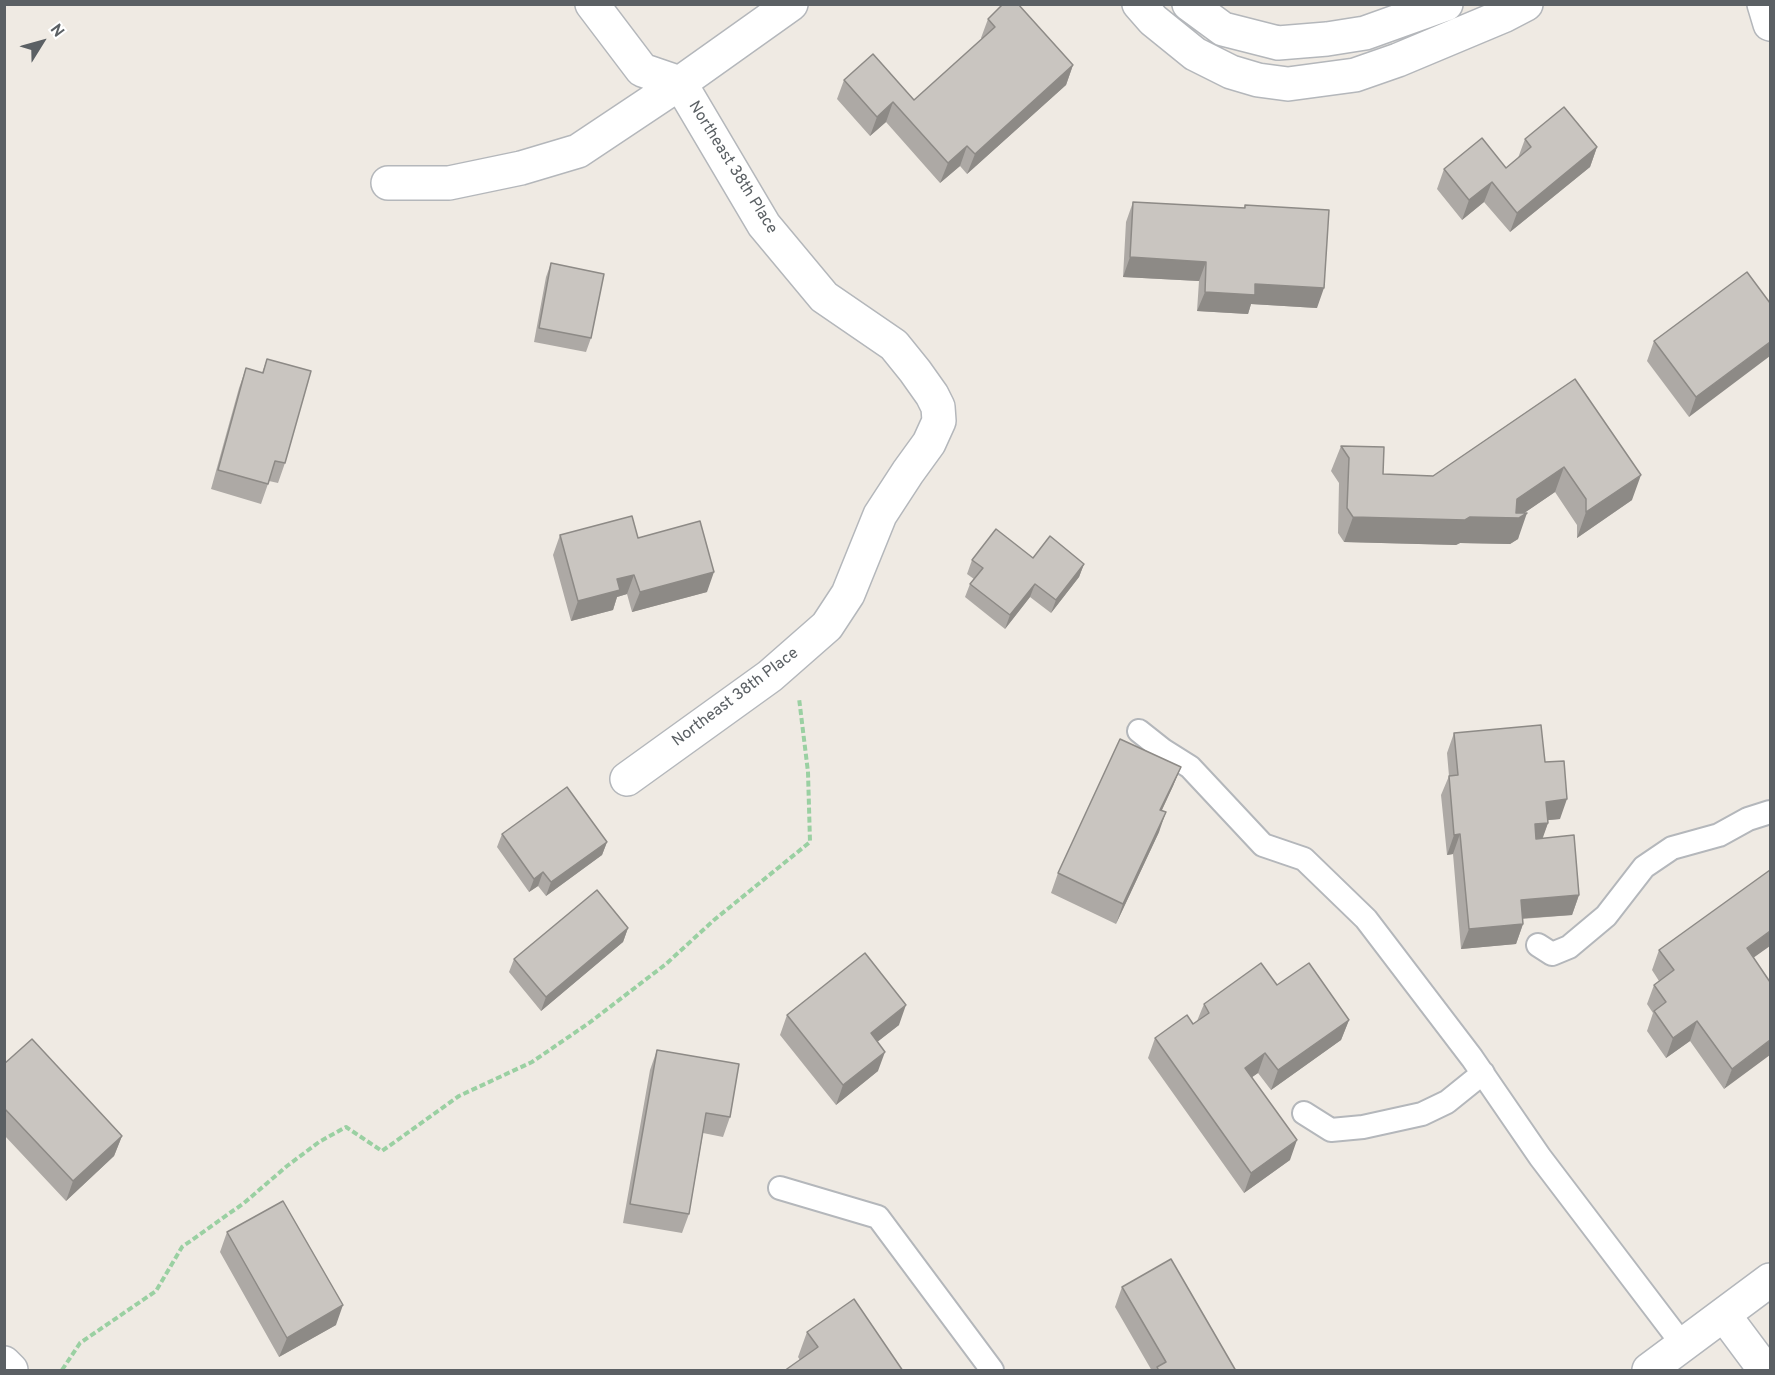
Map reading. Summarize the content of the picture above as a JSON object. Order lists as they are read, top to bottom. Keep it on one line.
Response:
{"streets":{"street":["Northeast 38th Place"]},"north":"top right"}
